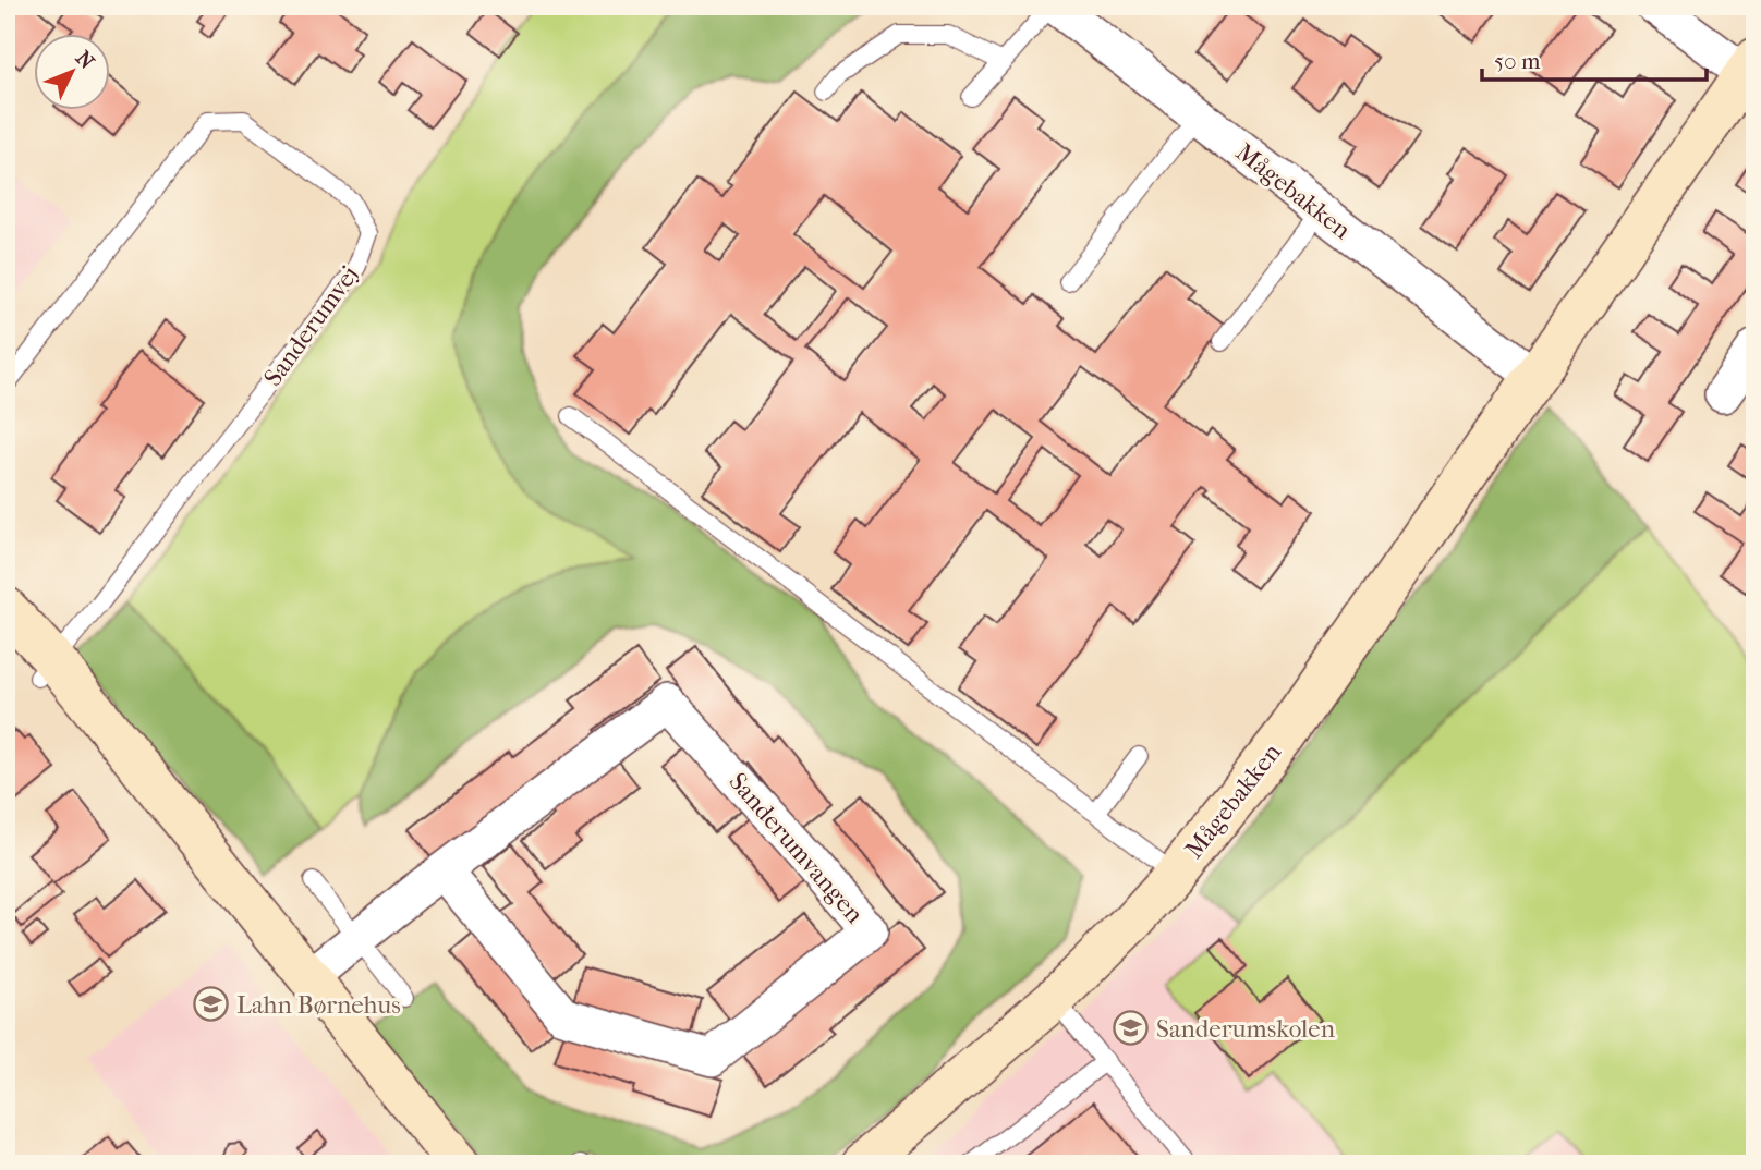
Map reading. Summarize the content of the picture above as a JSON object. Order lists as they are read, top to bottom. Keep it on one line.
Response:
{"streets":{"street":["Mågebakken","Sanderumvangen"],"lane":["Sanderumvej"]},"places":{"school or university":["Lahn Børnehus","Sanderumskolen"]},"scale_bar":"50 m","north":"top right"}
